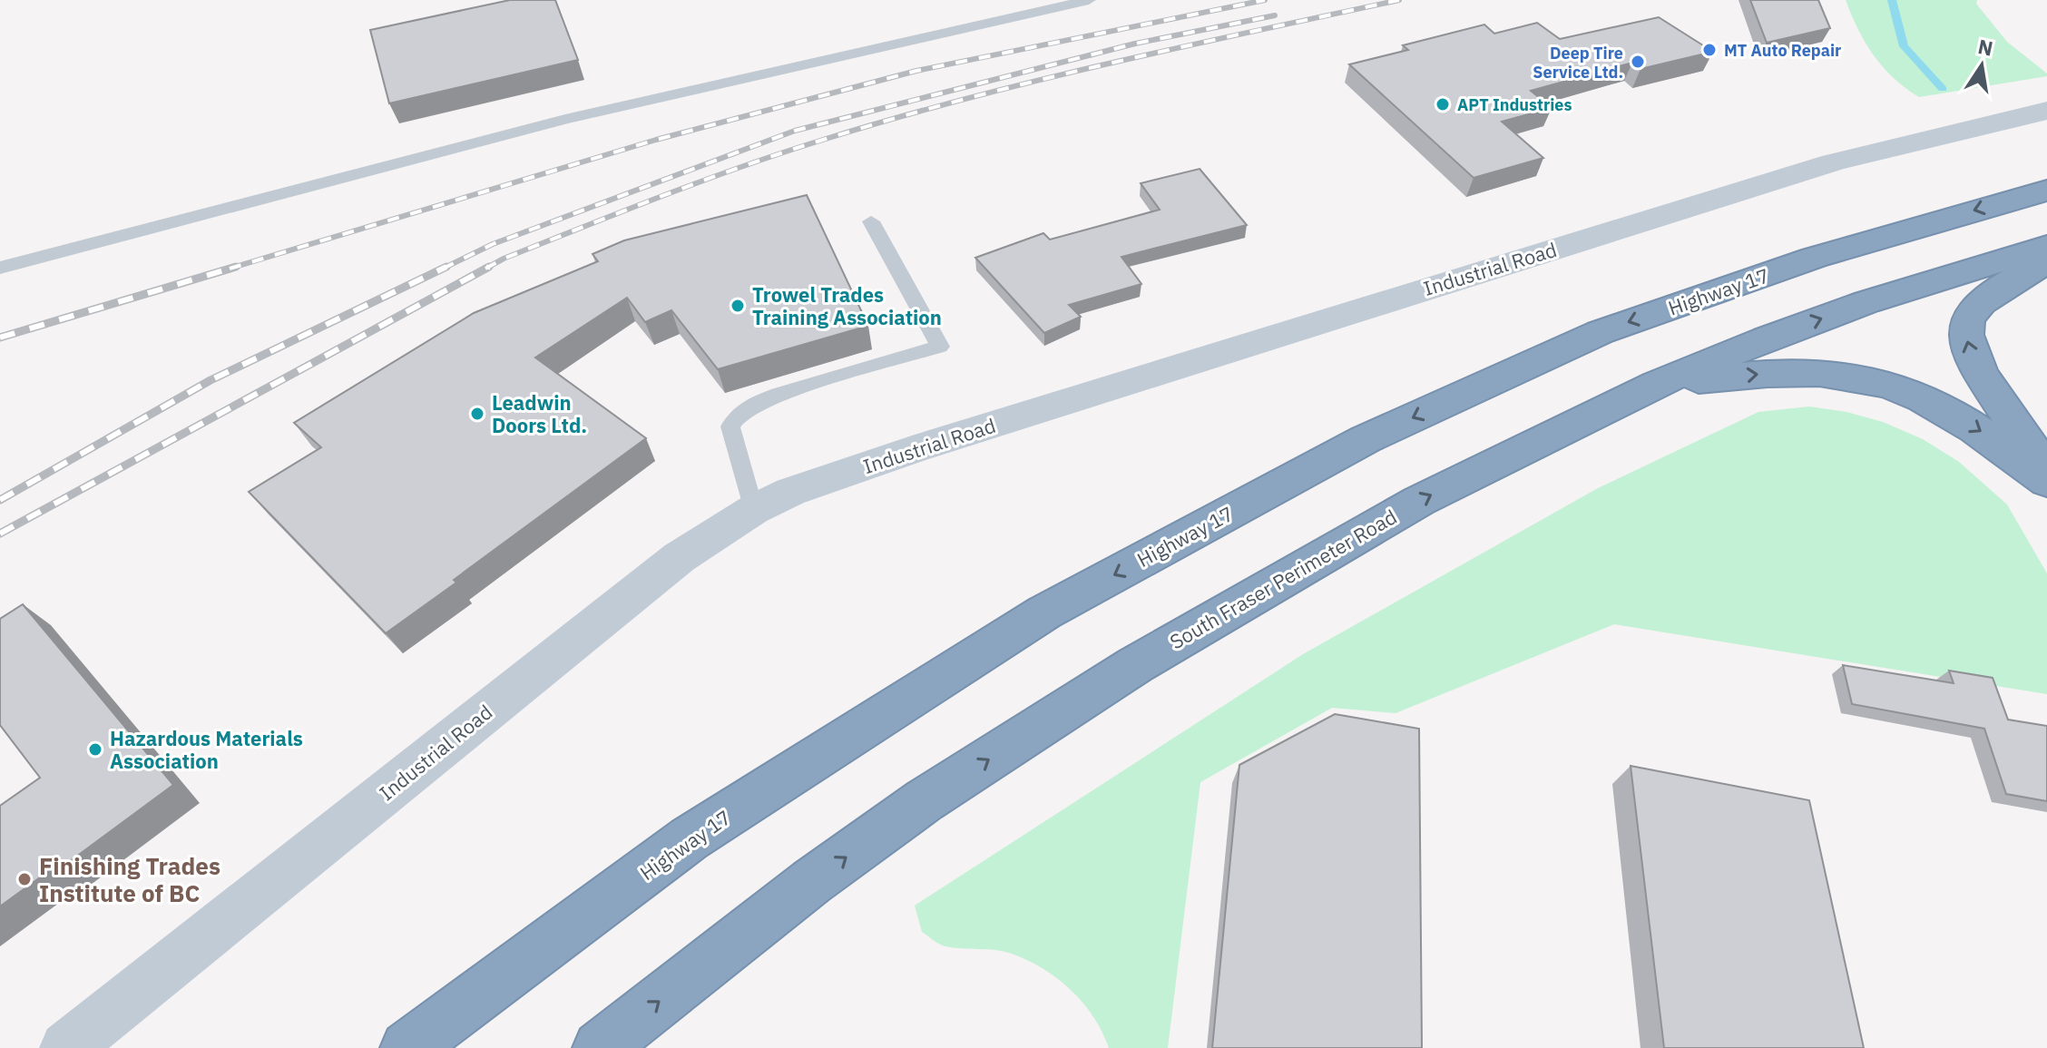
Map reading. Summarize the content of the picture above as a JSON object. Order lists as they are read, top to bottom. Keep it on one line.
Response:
{"streets":{"highway":["Highway 17","South Fraser Perimeter Road"],"street":["Industrial Road"]},"one_way":["Highway 17","South Fraser Perimeter Road"],"places":["MT Auto Repair","Deep Tire Service Ltd.","APT Industries","Trowel Trades Training Association","Leadwin Doors Ltd.","Hazardous Materials Association","Finishing Trades Institute of BC"],"north":"top"}
